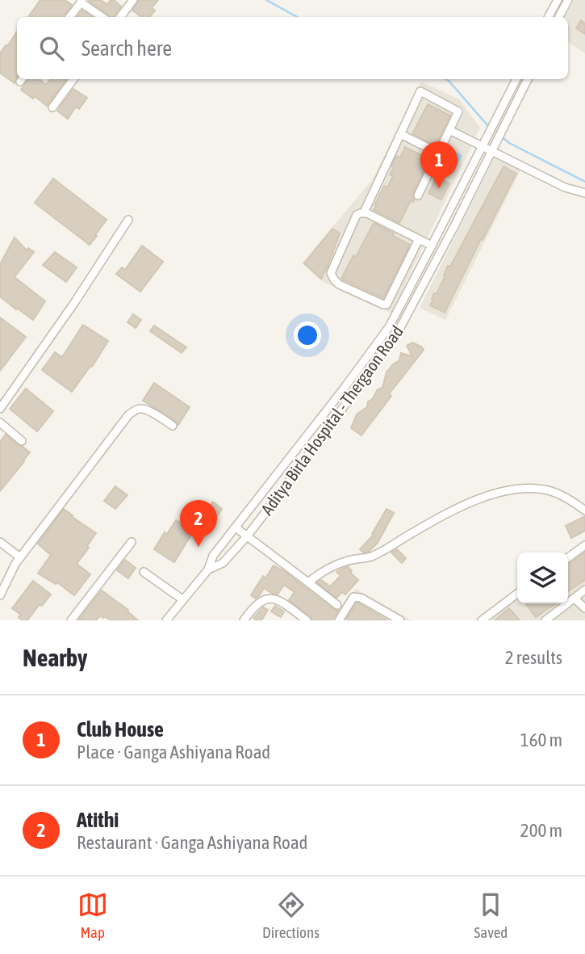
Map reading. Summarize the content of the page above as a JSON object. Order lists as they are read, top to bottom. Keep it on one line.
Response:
{"streets":{"street":["Aditya Birla Hospital - Thergaon Road"]},"page":{"search":"Search here","pins":["1","2"],"heading":["Nearby","2 results"],"list":[{"mark":"1","name":"Club House","note":"Place · Ganga Ashiyana Road","value":"160 m"},{"mark":"2","name":"Atithi","note":"Restaurant · Ganga Ashiyana Road","value":"200 m"}],"nav":["Map","Directions","Saved"]}}
